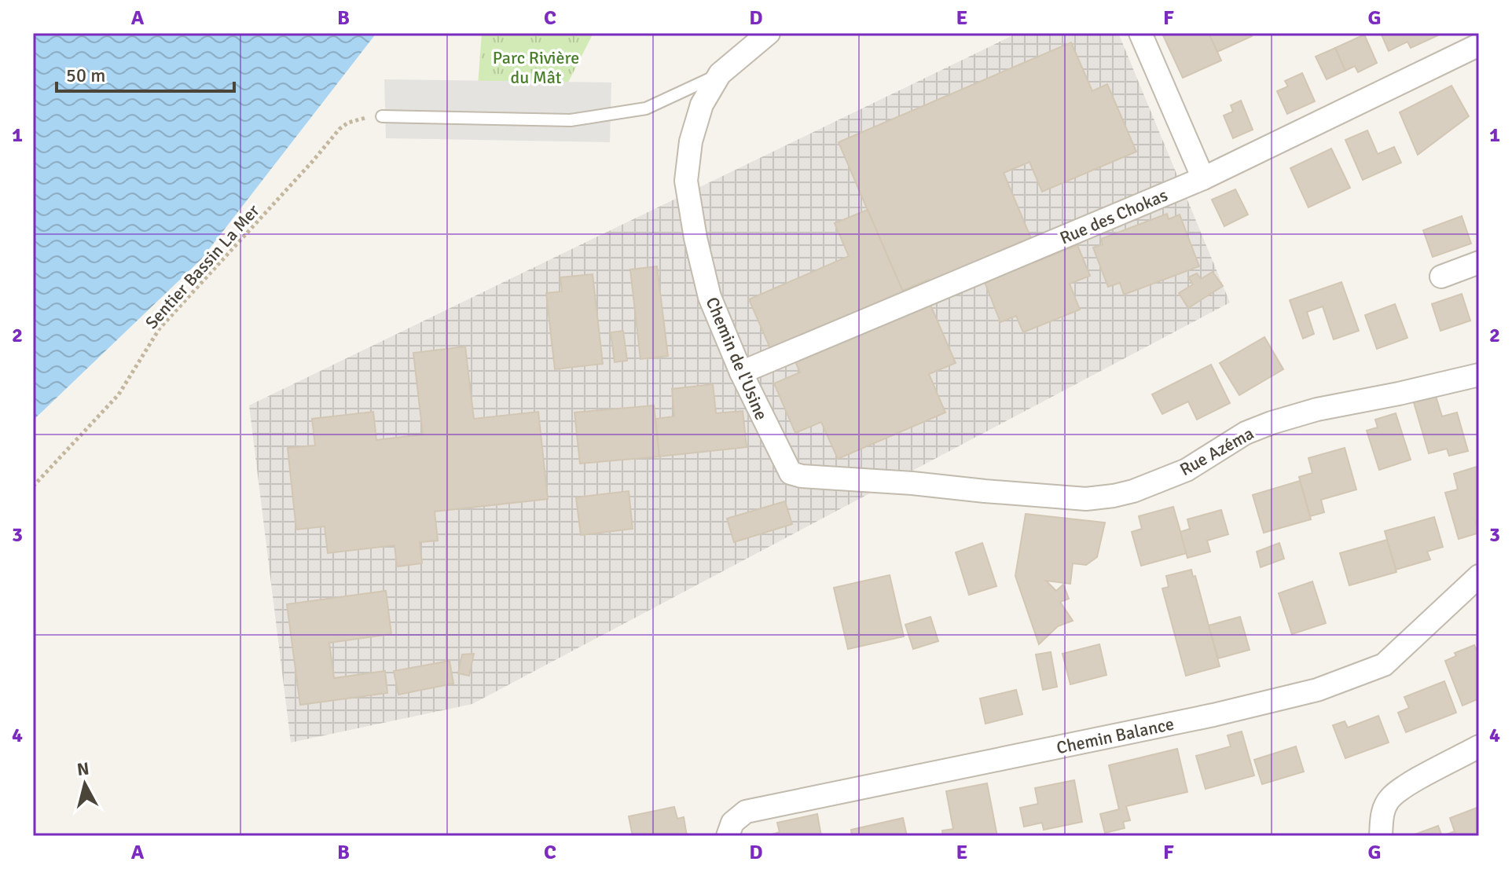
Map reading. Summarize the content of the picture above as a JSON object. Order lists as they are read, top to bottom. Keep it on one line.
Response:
{"streets":{"street":["Rue des Chokas","Chemin de l'Usine","Rue Azéma","Chemin Balance"],"path":["Sentier Bassin La Mer"]},"crossings":[["Rue des Chokas","Chemin de l'Usine"],["Chemin de l'Usine","Rue Azéma"]],"parks":["Parc Rivière du Mât"],"scale_bar":"50 m","north":"top","grid":{"columns":["A","B","C","D","E","F","G"],"rows":["1","2","3","4"]}}
